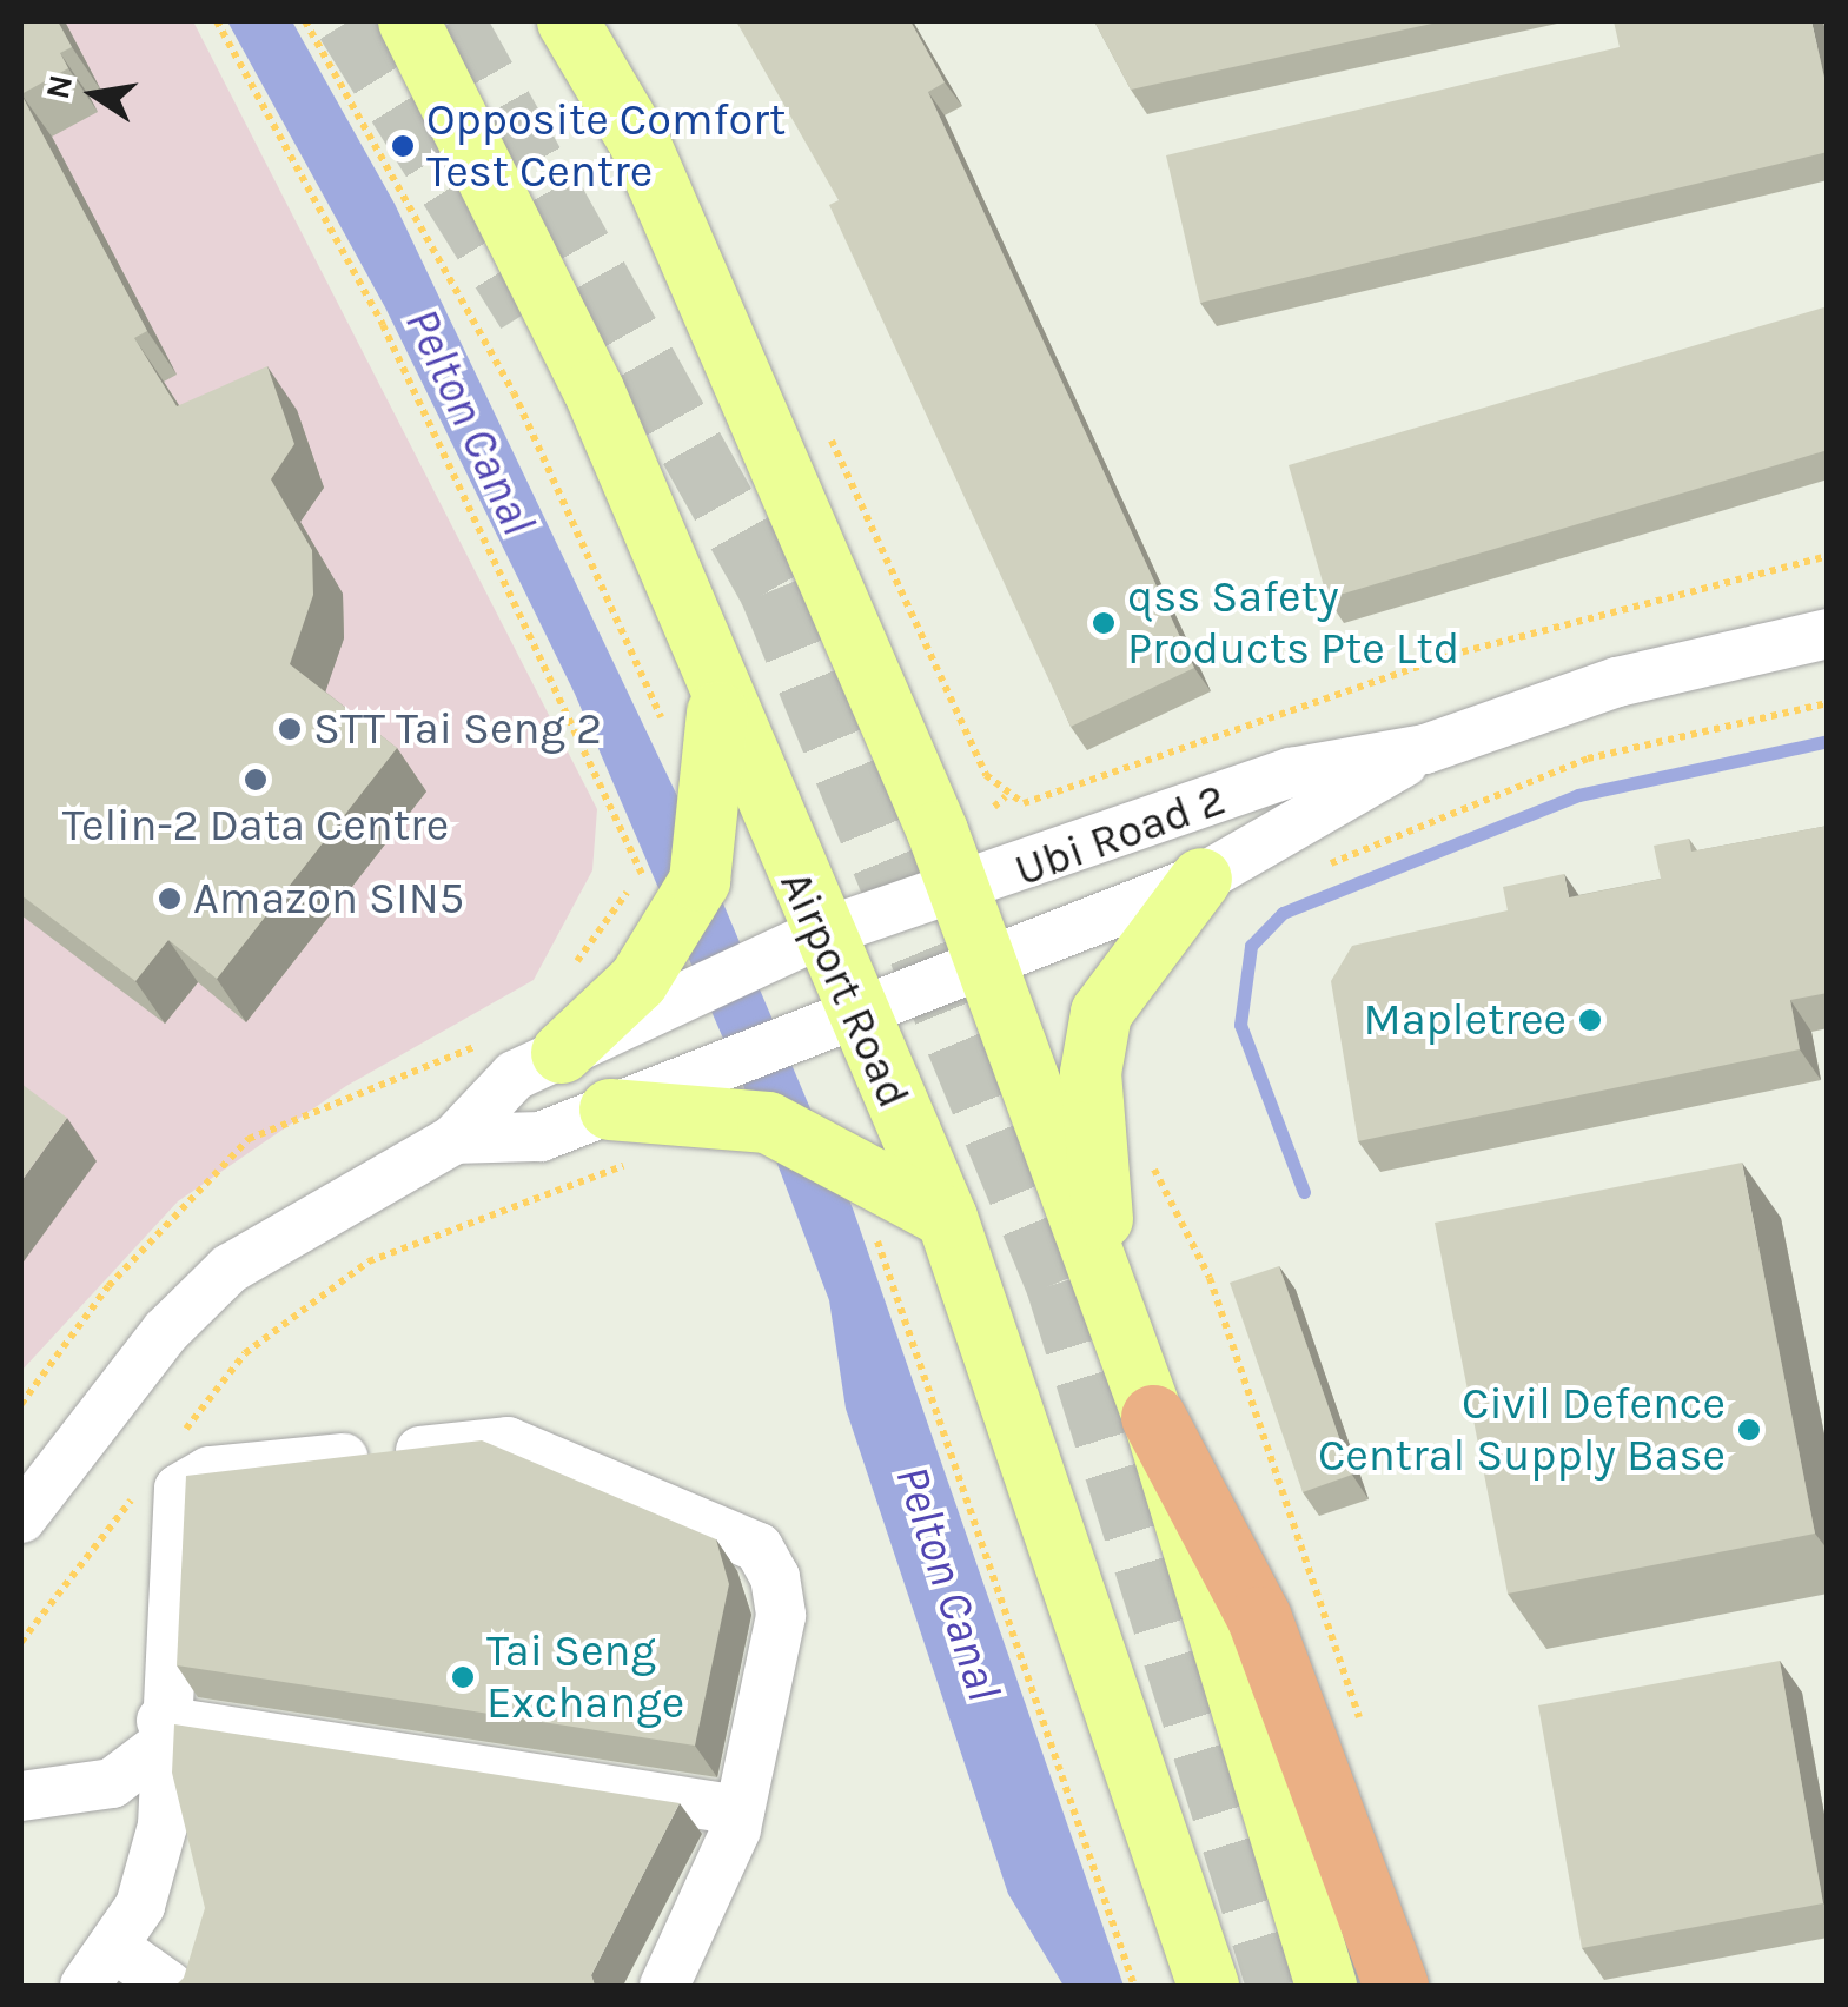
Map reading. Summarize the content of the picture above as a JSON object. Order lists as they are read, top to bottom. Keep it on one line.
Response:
{"streets":{"main road":["Airport Road"],"street":["Ubi Road 2"]},"crossings":[["Ubi Road 2","Airport Road"]],"water":["Pelton Canal"],"places":["Opposite Comfort Test Centre","qss Safety Products Pte Ltd","STT Tai Seng 2","Telin-2 Data Centre","Amazon SIN5","Mapletree","Civil Defence Central Supply Base","Tai Seng Exchange"],"north":"left"}
